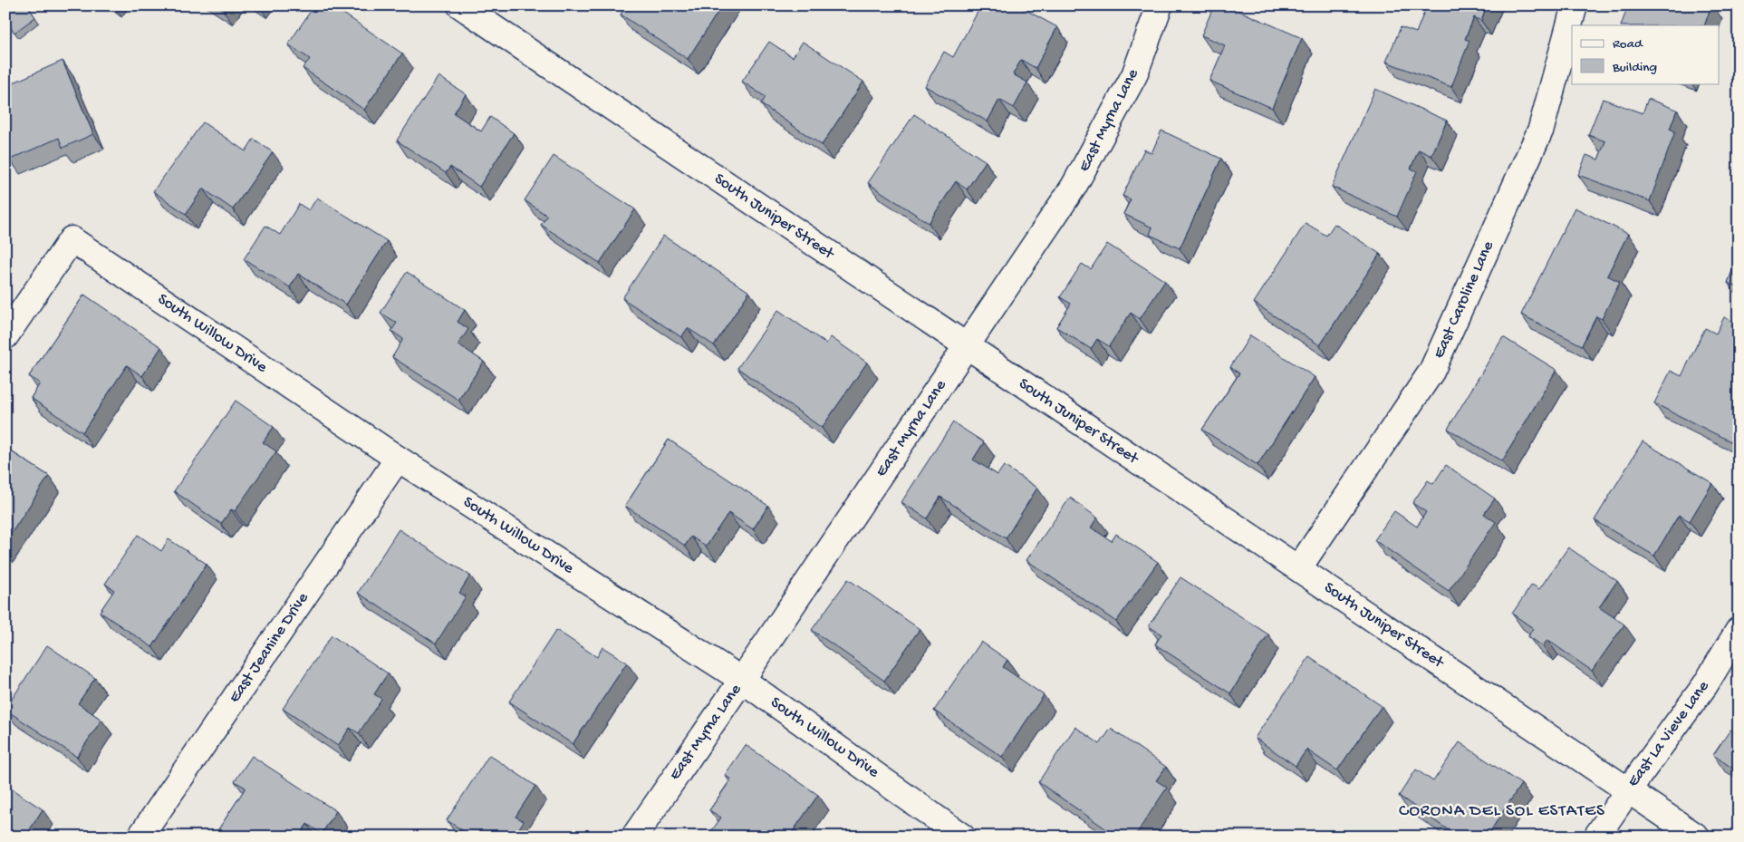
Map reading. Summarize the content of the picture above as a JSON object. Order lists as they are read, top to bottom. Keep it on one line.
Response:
{"streets":{"street":["East Myrna Lane","South Juniper Street","East Caroline Lane","South Willow Drive","East Jeanine Drive","East La Vieve Lane"]},"crossings":[["East Myrna Lane","South Juniper Street"],["East Myrna Lane","South Willow Drive"],["South Juniper Street","East Caroline Lane"],["South Juniper Street","East La Vieve Lane"],["South Willow Drive","East Jeanine Drive"]],"districts":["CORONA DEL SOL ESTATES"],"legend":["Road","Building"]}
